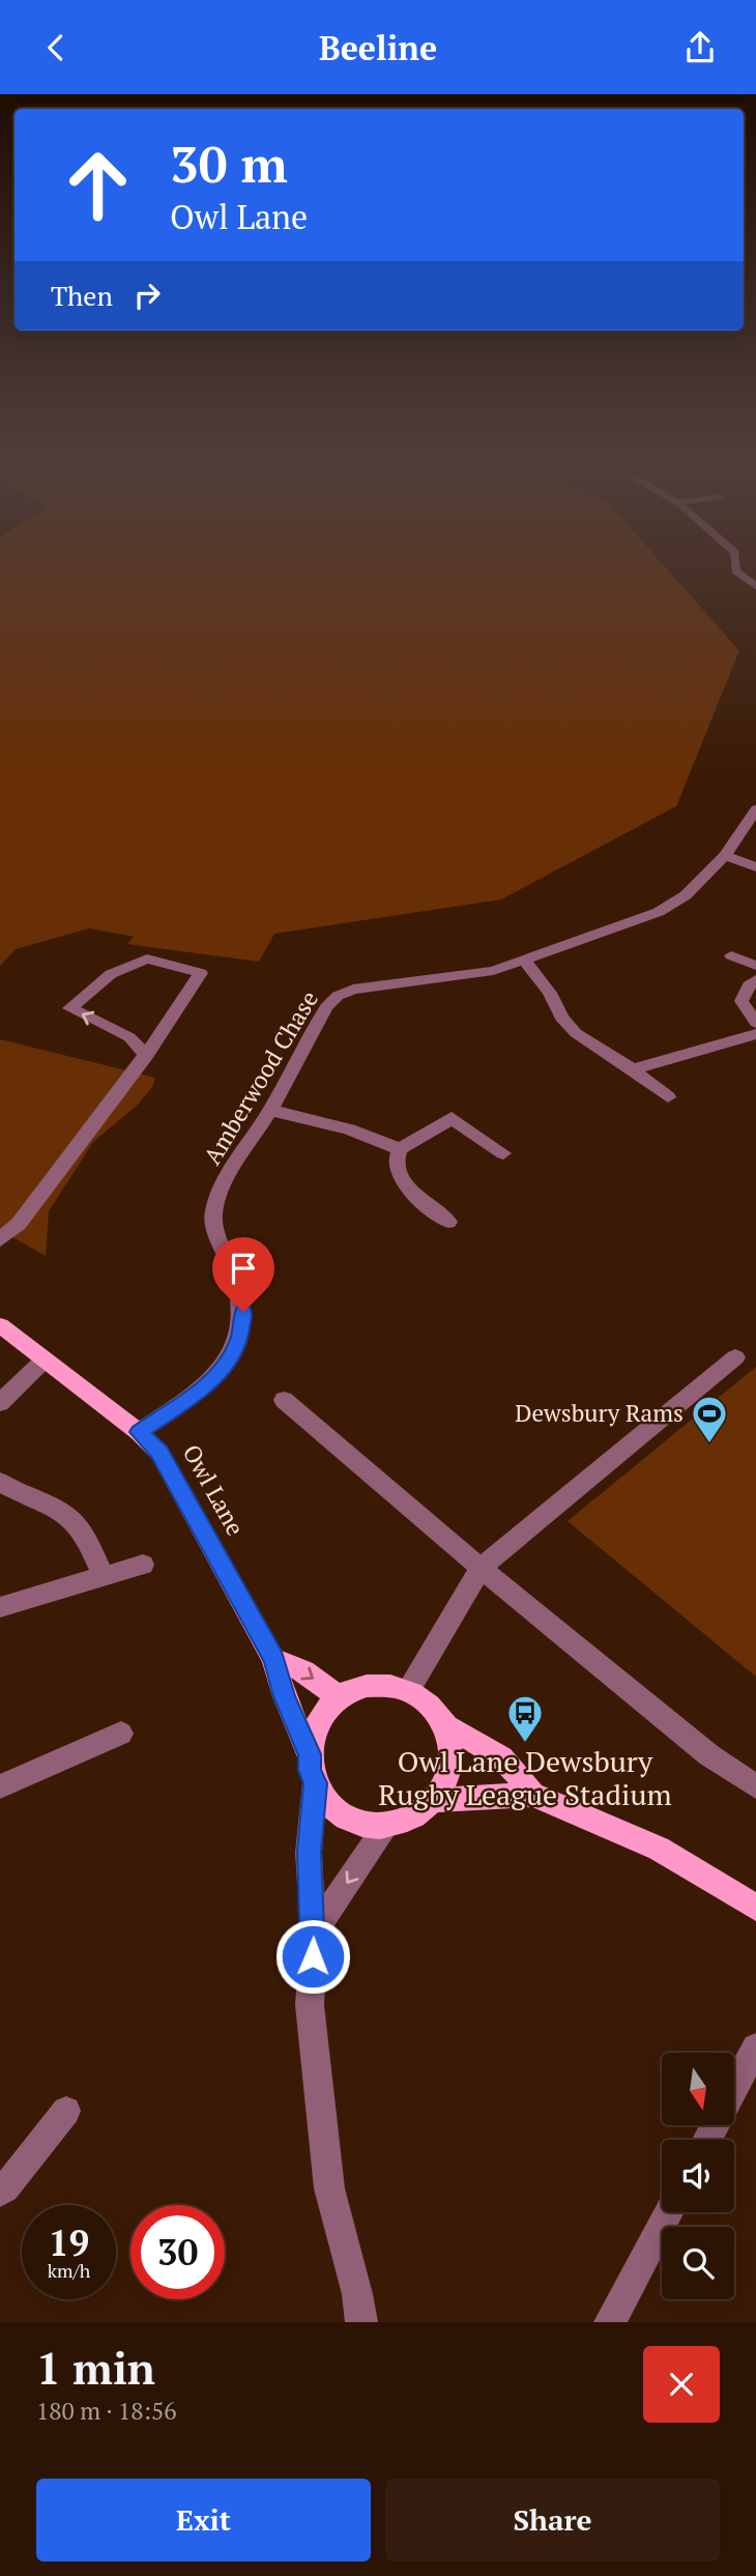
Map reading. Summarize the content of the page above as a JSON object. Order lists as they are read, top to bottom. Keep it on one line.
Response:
{"streets":{"main road":["Owl Lane"],"street":["Amberwood Chase"]},"crossings":[["Amberwood Chase","Owl Lane"]],"places":{"sports":["Dewsbury Rams"],"bus stop":["Owl Lane Dewsbury Rugby League Stadium"]},"north":"bottom","page":{"header":"Beeline","turn":["30 m","Owl Lane"],"then":"Then","speed":"19 km/h","limit":"30","heading":["1 min","180 m · 18:56"],"buttons":["Exit","Share"]}}
